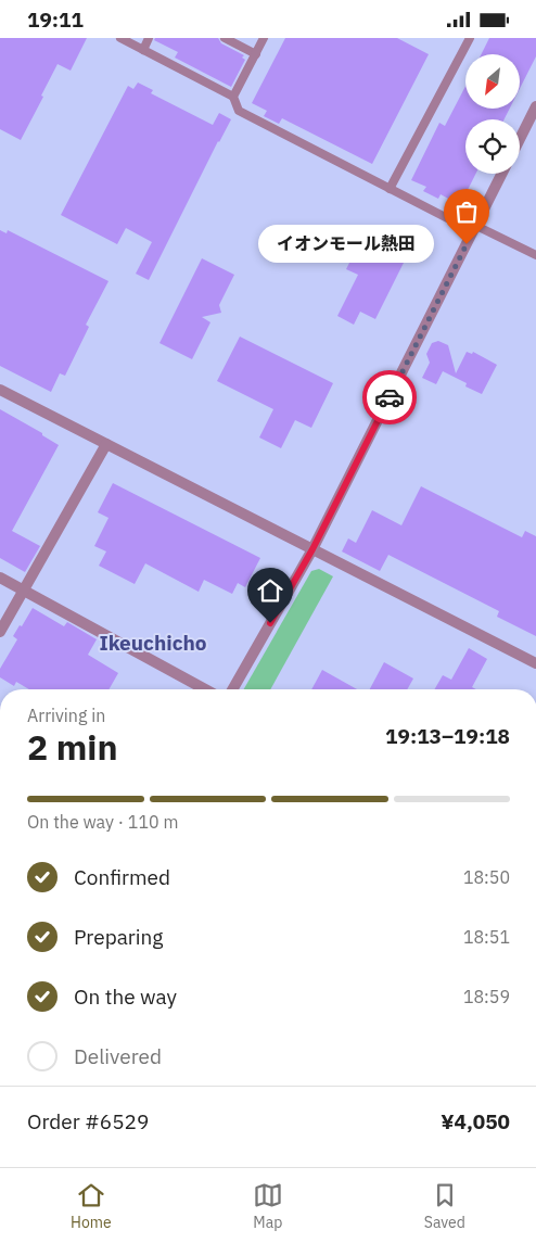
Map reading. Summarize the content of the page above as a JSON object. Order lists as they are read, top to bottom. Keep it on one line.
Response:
{"districts":["Ikeuchicho"],"places":["イオンモール熱田"],"north":"bottom left","page":{"status":"19:11","bubble":"イオンモール熱田","heading":["2 min","Arriving in","19:13–19:18"],"panel":["Order #6529","¥4,050"],"bar":"On the way · 110 m","list":[["Confirmed","18:50"],["Preparing","18:51"],["On the way","18:59"],"Delivered"],"tabs":["Home","Map","Saved"]}}
